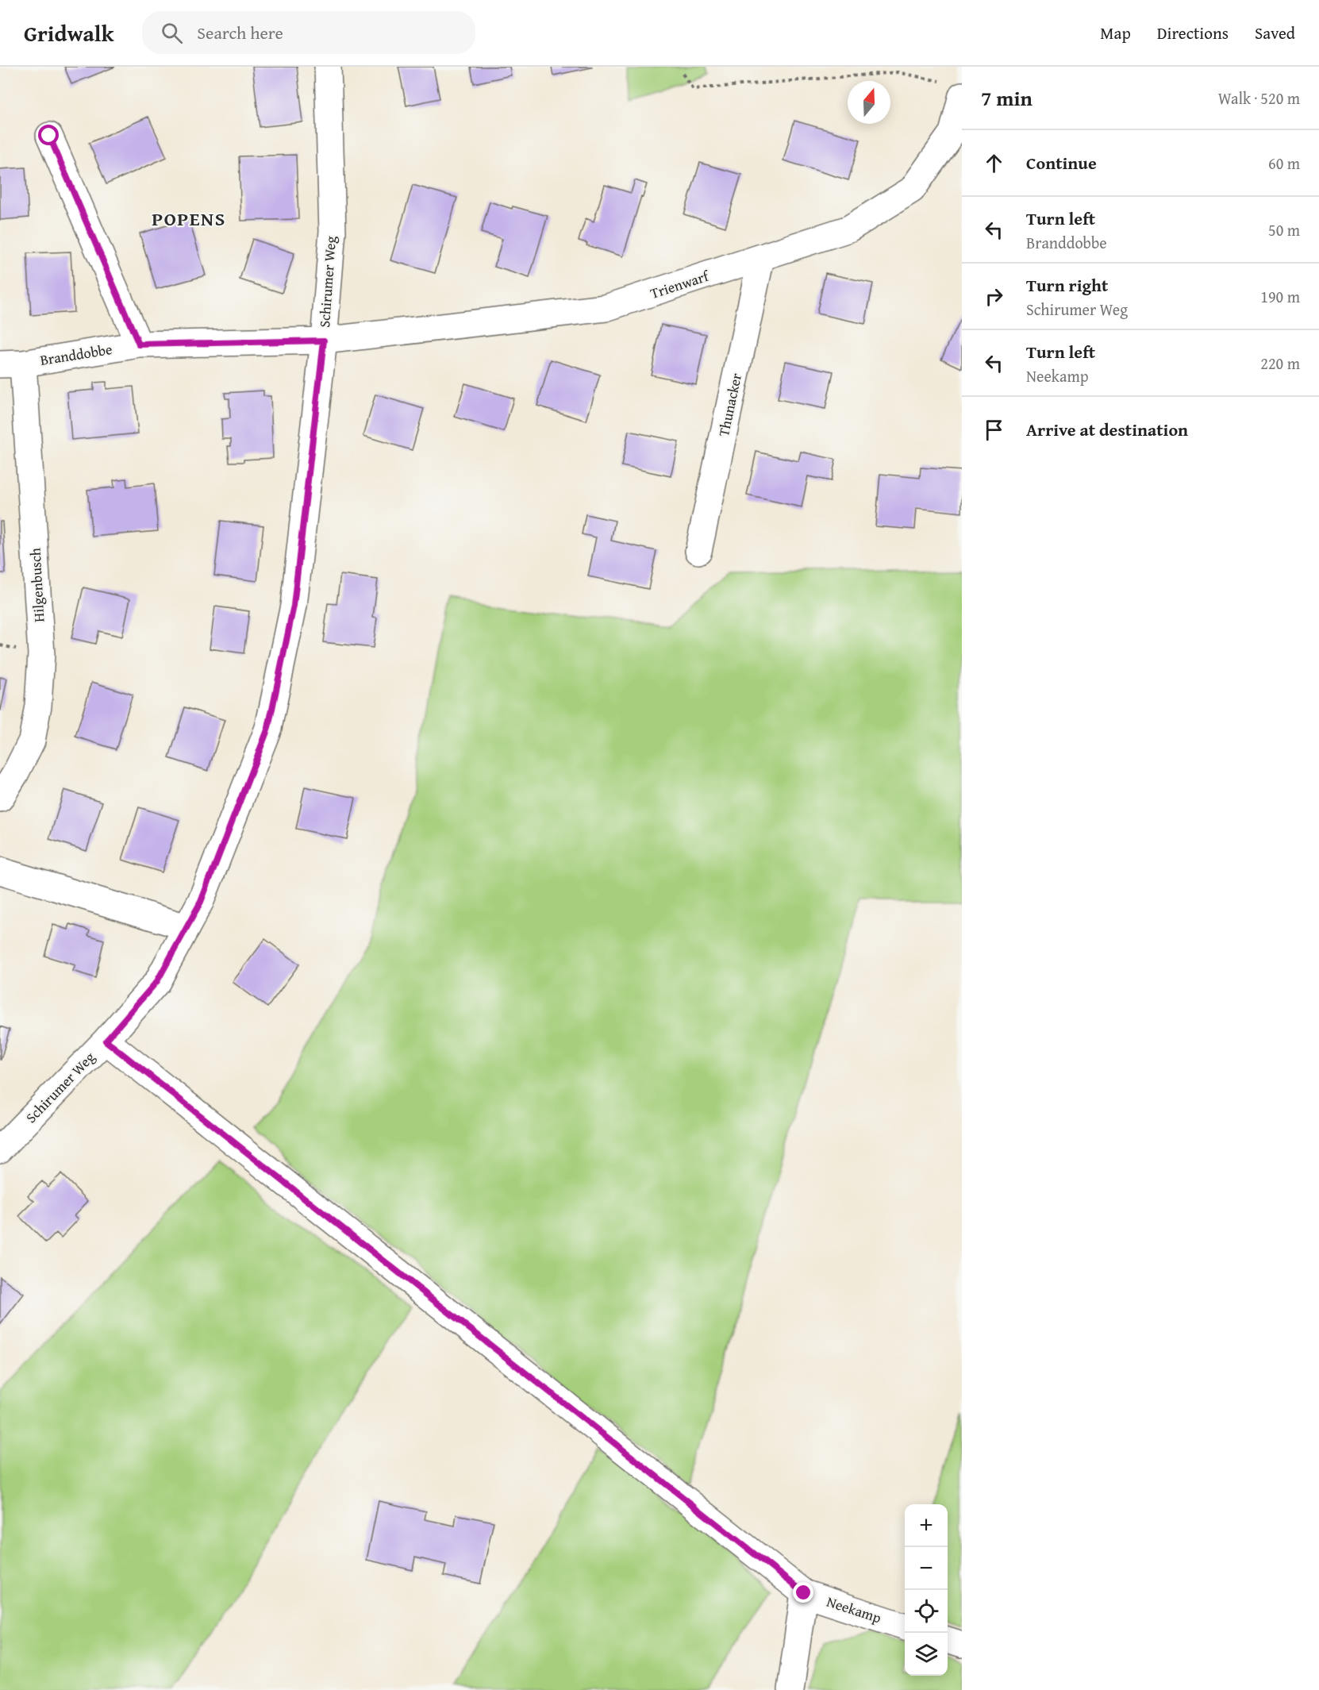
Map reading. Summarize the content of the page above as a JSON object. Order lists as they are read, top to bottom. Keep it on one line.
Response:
{"streets":{"street":["Schirumer Weg","Trienwarf","Branddobbe","Thunacker","Hilgenbusch","Neekamp"]},"crossings":[["Schirumer Weg","Trienwarf"],["Schirumer Weg","Branddobbe"],["Schirumer Weg","Neekamp"],["Trienwarf","Branddobbe"],["Trienwarf","Thunacker"],["Branddobbe","Hilgenbusch"]],"districts":["POPENS"],"north":"top","page":{"header":"Gridwalk","search":"Search here","nav":["Map","Directions","Saved"],"heading":["7 min","Walk · 520 m"],"list":[["Continue","60 m"],["Turn left","Branddobbe","50 m"],["Turn right","Schirumer Weg","190 m"],["Turn left","Neekamp","220 m"],"Arrive at destination"],"map_buttons":["+","−"]}}
